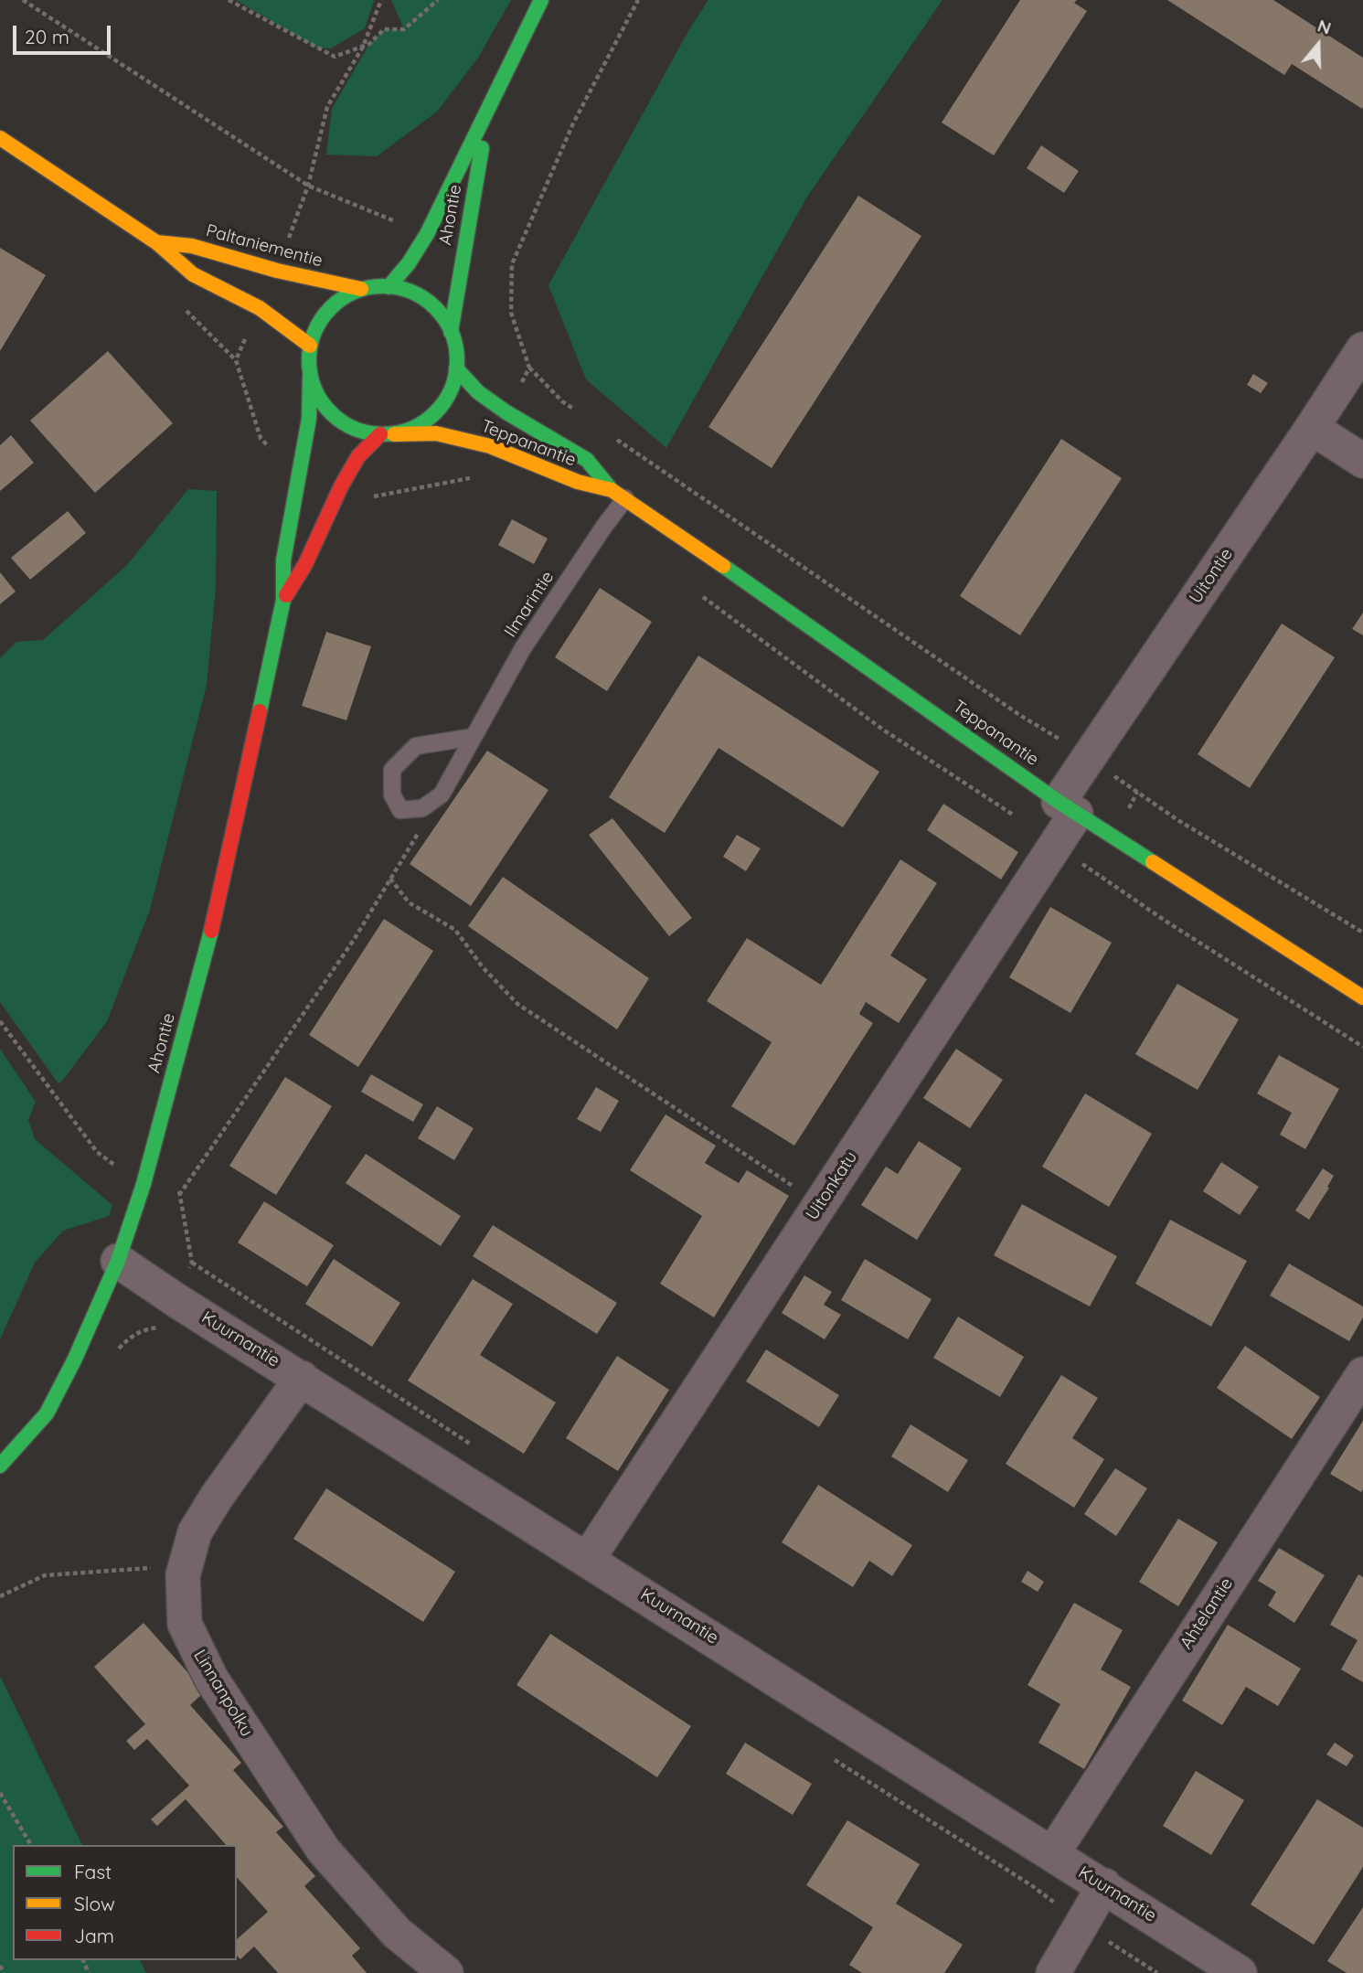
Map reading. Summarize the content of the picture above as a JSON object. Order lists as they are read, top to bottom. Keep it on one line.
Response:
{"streets":{"street":["Ahontie","Paltaniementie","Teppanantie","Uitontie","Uitonkatu","Kuurnantie","Ahtelantie","Linnanpolku"],"lane":["Ilmarintie"]},"crossings":[["Ahontie","Paltaniementie"],["Ahontie","Teppanantie"],["Ahontie","Kuurnantie"],["Paltaniementie","Teppanantie"],["Teppanantie","Uitontie"],["Teppanantie","Ilmarintie"],["Teppanantie","Uitonkatu"],["Uitontie","Uitonkatu"],["Uitonkatu","Kuurnantie"],["Kuurnantie","Ahtelantie"],["Kuurnantie","Linnanpolku"]],"legend":["Fast","Slow","Jam"],"scale_bar":"20 m","north":"top"}
